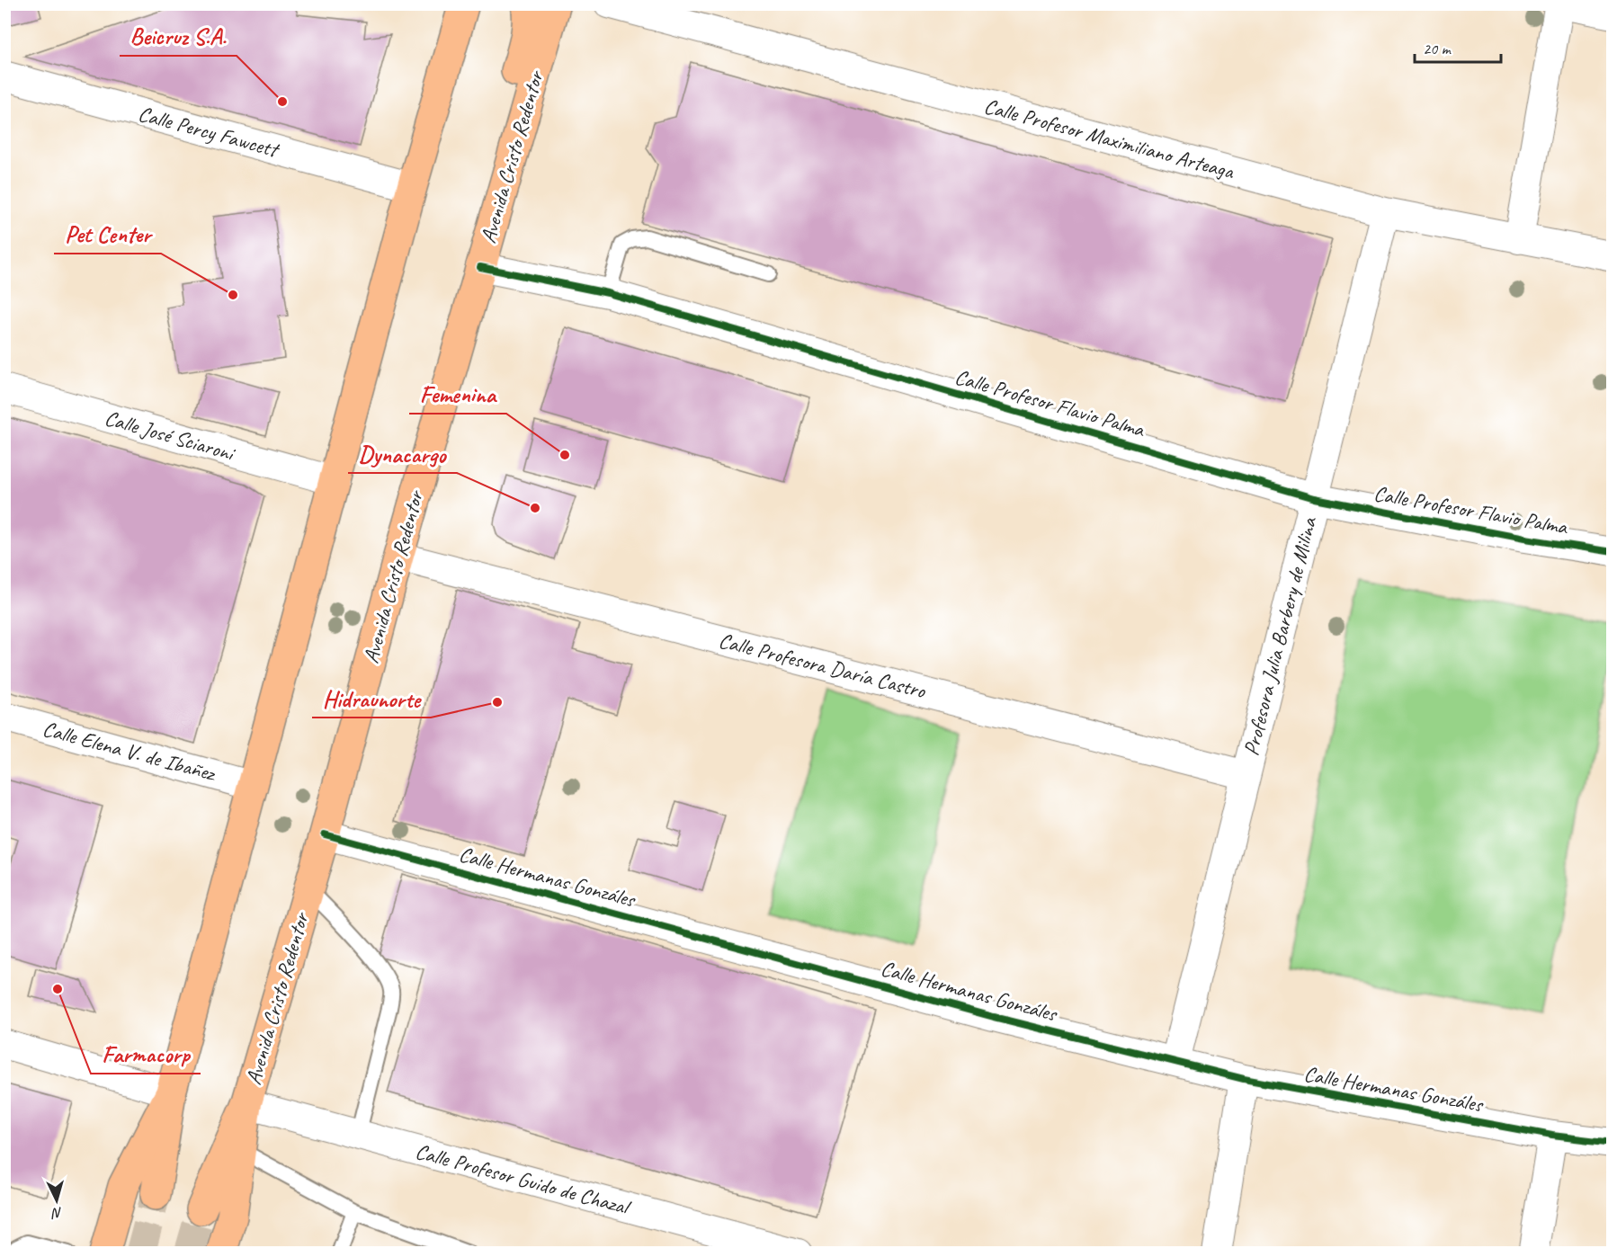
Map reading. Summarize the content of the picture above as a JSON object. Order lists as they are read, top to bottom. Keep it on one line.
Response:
{"streets":{"main road":["Avenida Cristo Redentor"],"street":["Calle Percy Fawcett","Calle Profesor Maximiliano Arteaga","Calle Profesor Flavio Palma","Calle José Sciaroni","Profesora Julia Barbery de Milina","Calle Profesora Daría Castro","Calle Elena V. de Ibañez","Calle Hermanas Gonzáles","Calle Profesor Guido de Chazal"]},"crossings":[["Calle Profesor Maximiliano Arteaga","Profesora Julia Barbery de Milina"],["Avenida Cristo Redentor","Calle Profesor Flavio Palma"],["Avenida Cristo Redentor","Calle Profesora Daría Castro"],["Avenida Cristo Redentor","Calle Hermanas Gonzáles"],["Avenida Cristo Redentor","Calle Profesor Guido de Chazal"],["Calle Profesor Flavio Palma","Profesora Julia Barbery de Milina"],["Profesora Julia Barbery de Milina","Calle Profesora Daría Castro"],["Profesora Julia Barbery de Milina","Calle Hermanas Gonzáles"]],"places":["Beicruz S.A.","Pet Center","Femenina","Dynacargo","Hidraunorte","Farmacorp"],"scale_bar":"20 m","north":"bottom"}
